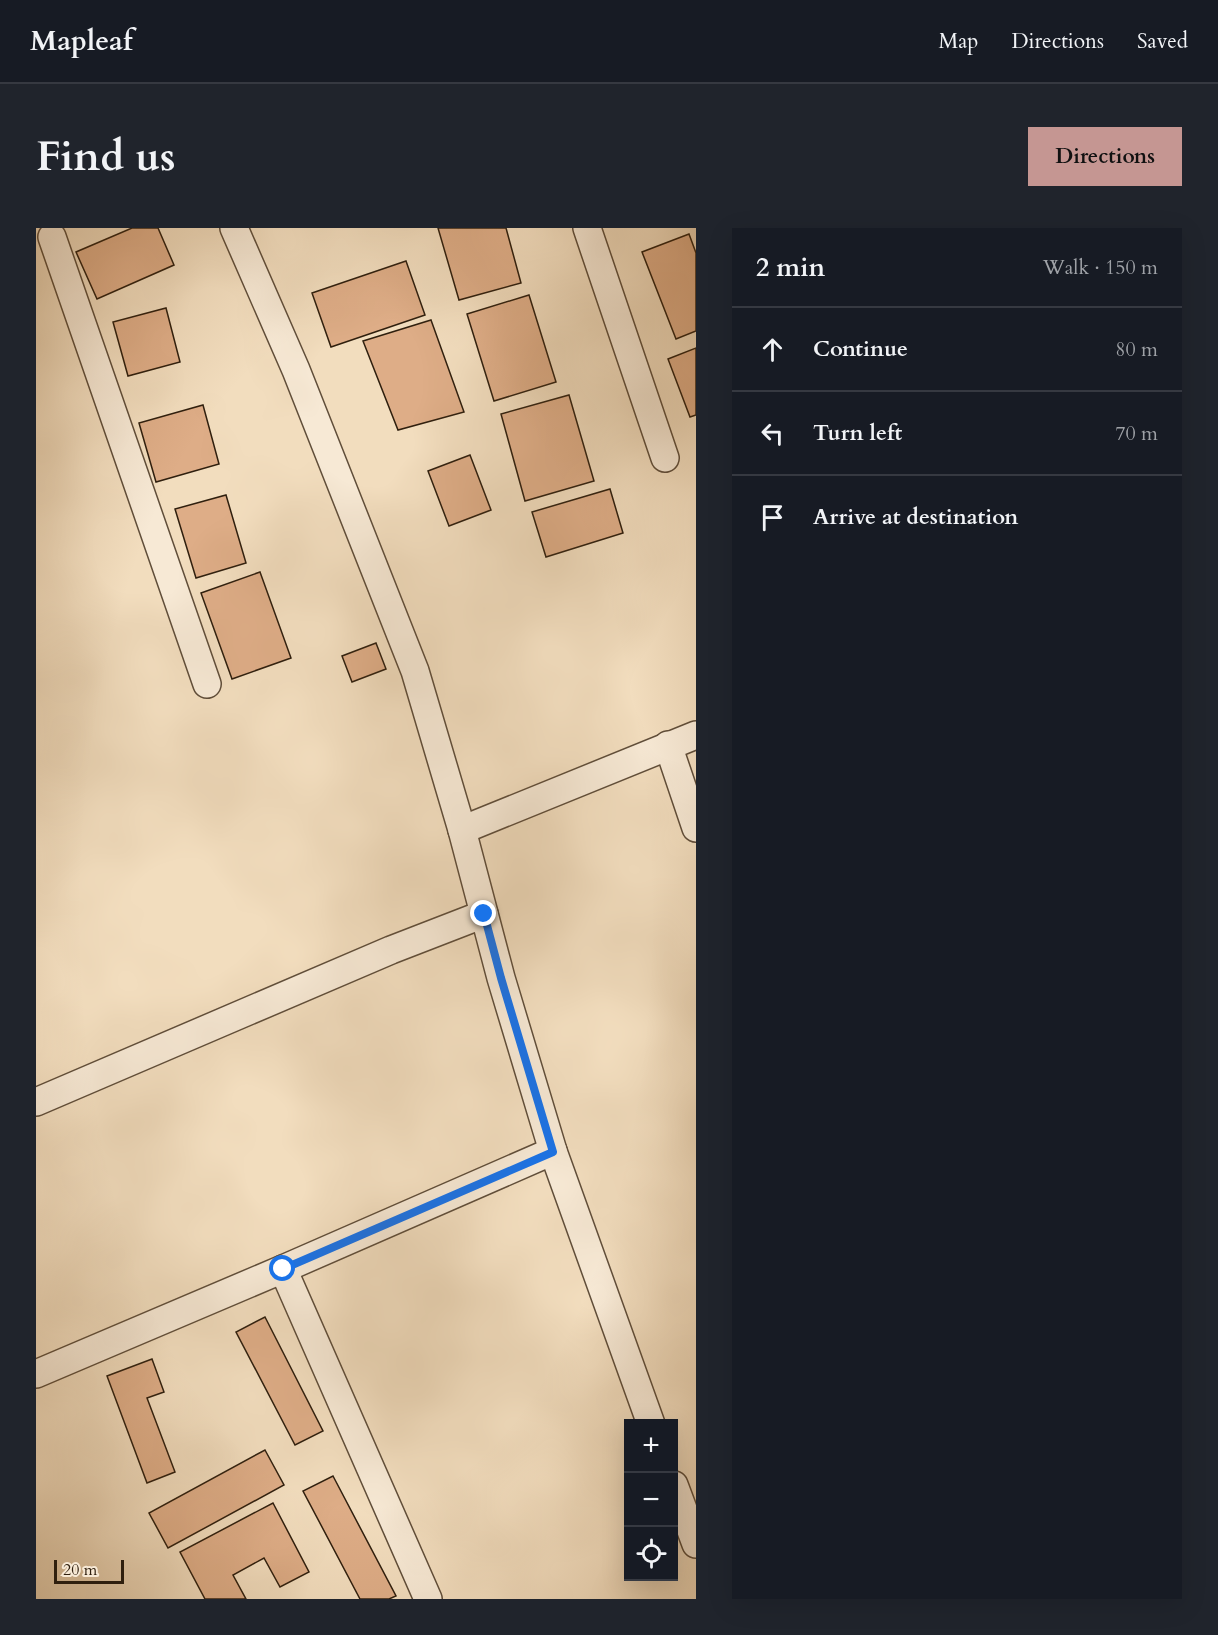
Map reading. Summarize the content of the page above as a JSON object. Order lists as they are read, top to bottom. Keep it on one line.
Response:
{"scale_bar":"20 m","page":{"header":"Mapleaf","nav":["Map","Directions","Saved"],"buttons":"Directions","title":"Find us","heading":["2 min","Walk · 150 m"],"list":[["Continue","80 m"],["Turn left","70 m"],"Arrive at destination"],"map_buttons":["+","−"],"scale":"20 m"}}
